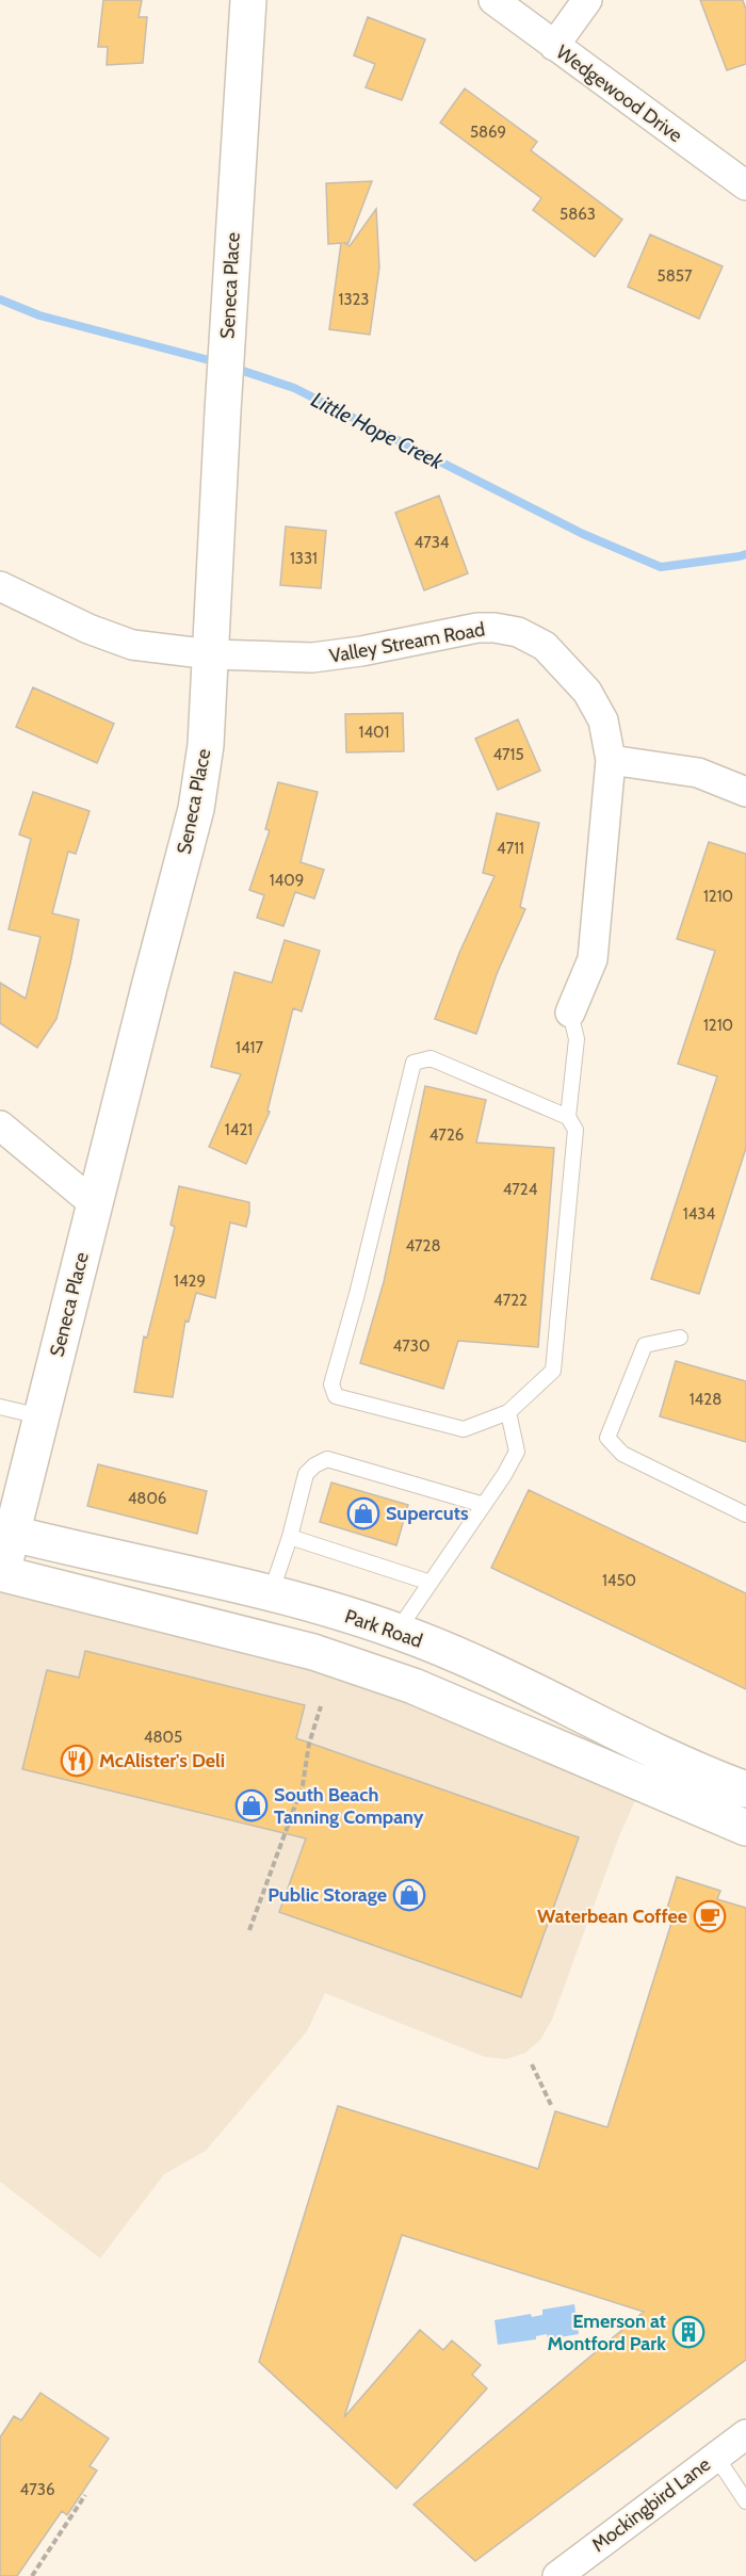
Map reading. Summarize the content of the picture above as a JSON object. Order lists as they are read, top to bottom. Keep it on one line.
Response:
{"streets":{"street":["Wedgewood Drive","Seneca Place","Valley Stream Road","Park Road","Mockingbird Lane"]},"crossings":[["Seneca Place","Valley Stream Road"],["Seneca Place","Park Road"]],"water":["Little Hope Creek"],"places":{"shop":["Supercuts","South Beach Tanning Company","Public Storage"],"restaurant":["McAlister's Deli"],"cafe":["Waterbean Coffee"],"building":["Emerson at Montford Park"]},"house_numbers":["5869","5863","5857","1323","4734","1331","1401","4715","4711","1409","1210","1210","1417","1421","4726","4724","1434","4728","1429","4722","4730","1428","4806","1450","4805","4736"]}
